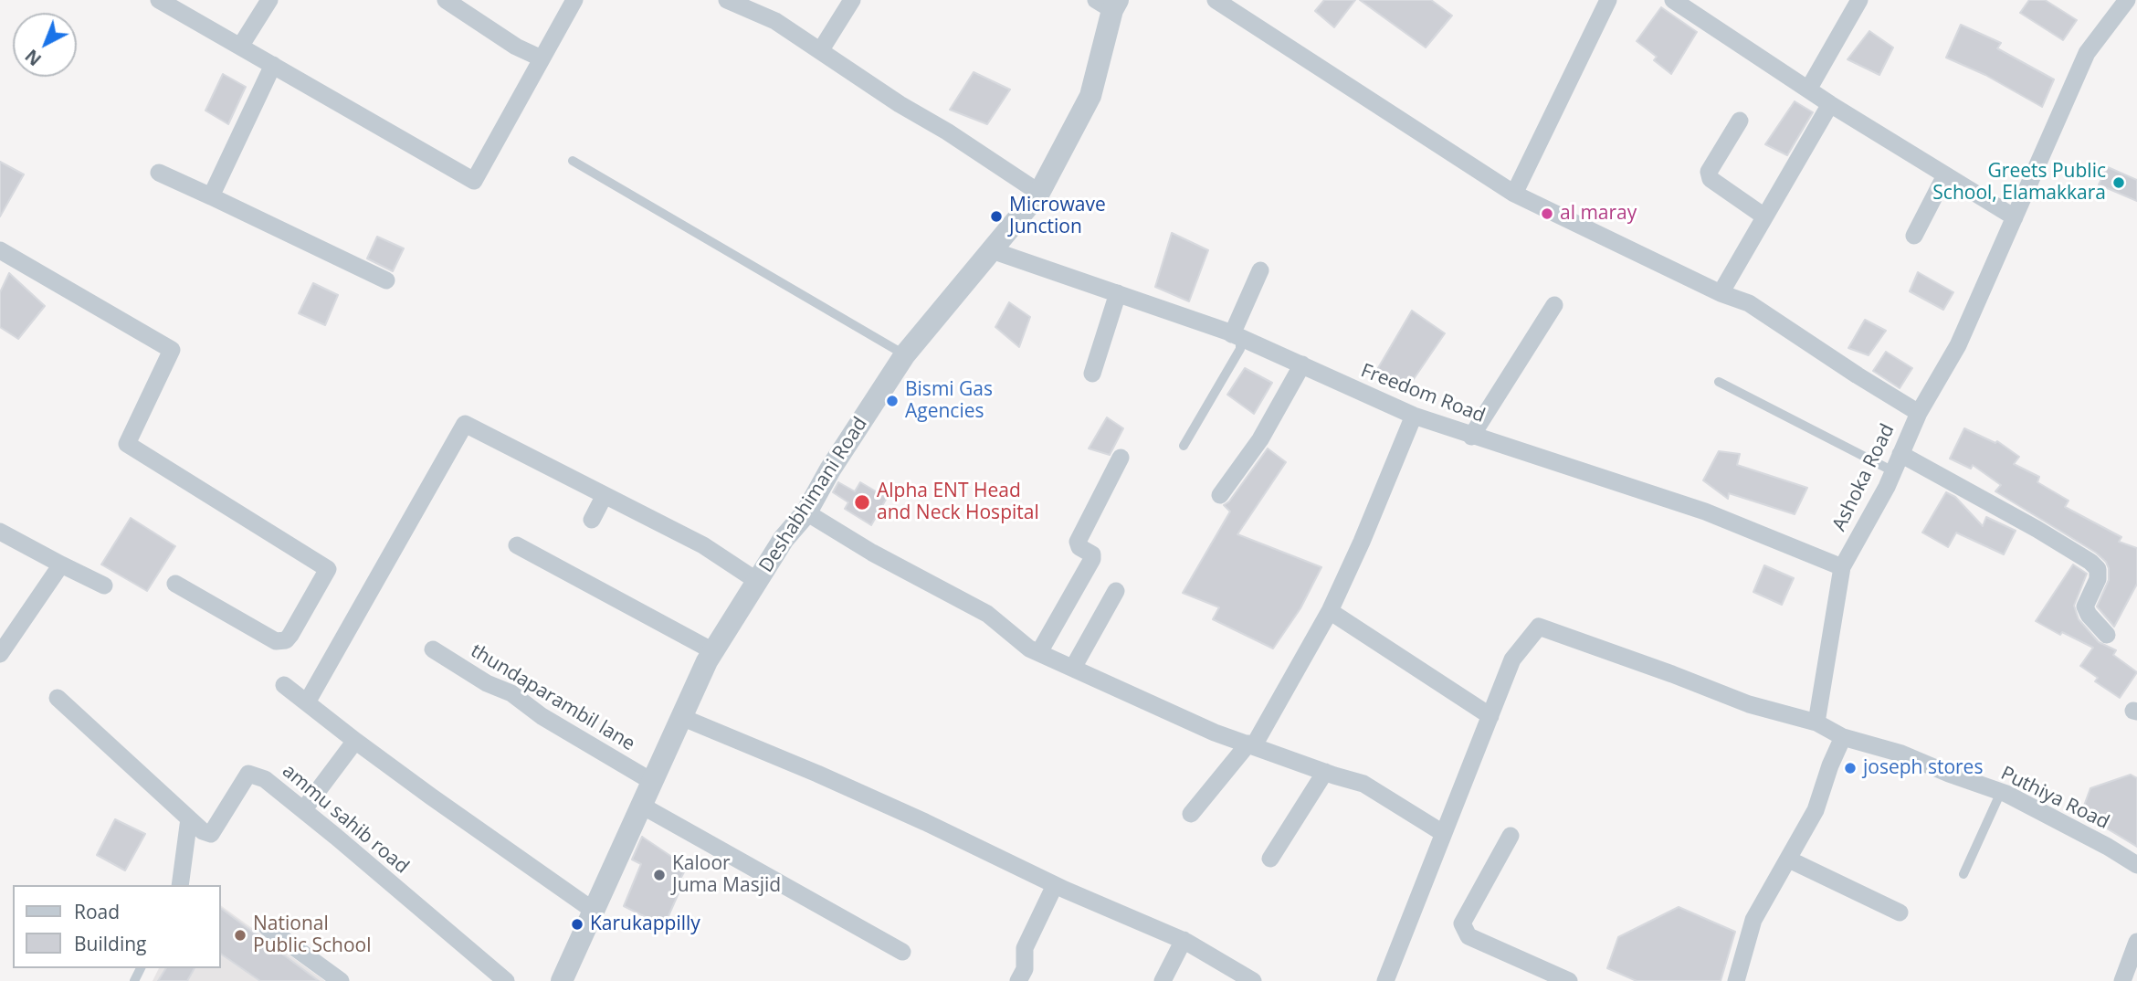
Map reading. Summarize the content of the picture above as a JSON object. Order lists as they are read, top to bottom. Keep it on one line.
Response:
{"streets":{"street":["Freedom Road","Ashoka Road","Deshabhimani Road","thundaparambil lane","Puthiya Road","ammu sahib road"]},"crossings":[["Freedom Road","Ashoka Road"],["Freedom Road","Deshabhimani Road"],["Deshabhimani Road","thundaparambil lane"]],"places":["Greets Public School, Elamakkara","al maray","Microwave Junction","Bismi Gas Agencies","Alpha ENT Head and Neck Hospital","joseph stores","Kaloor Juma Masjid","Karukappilly","National Public School"],"legend":["Road","Building"],"north":"bottom left"}
